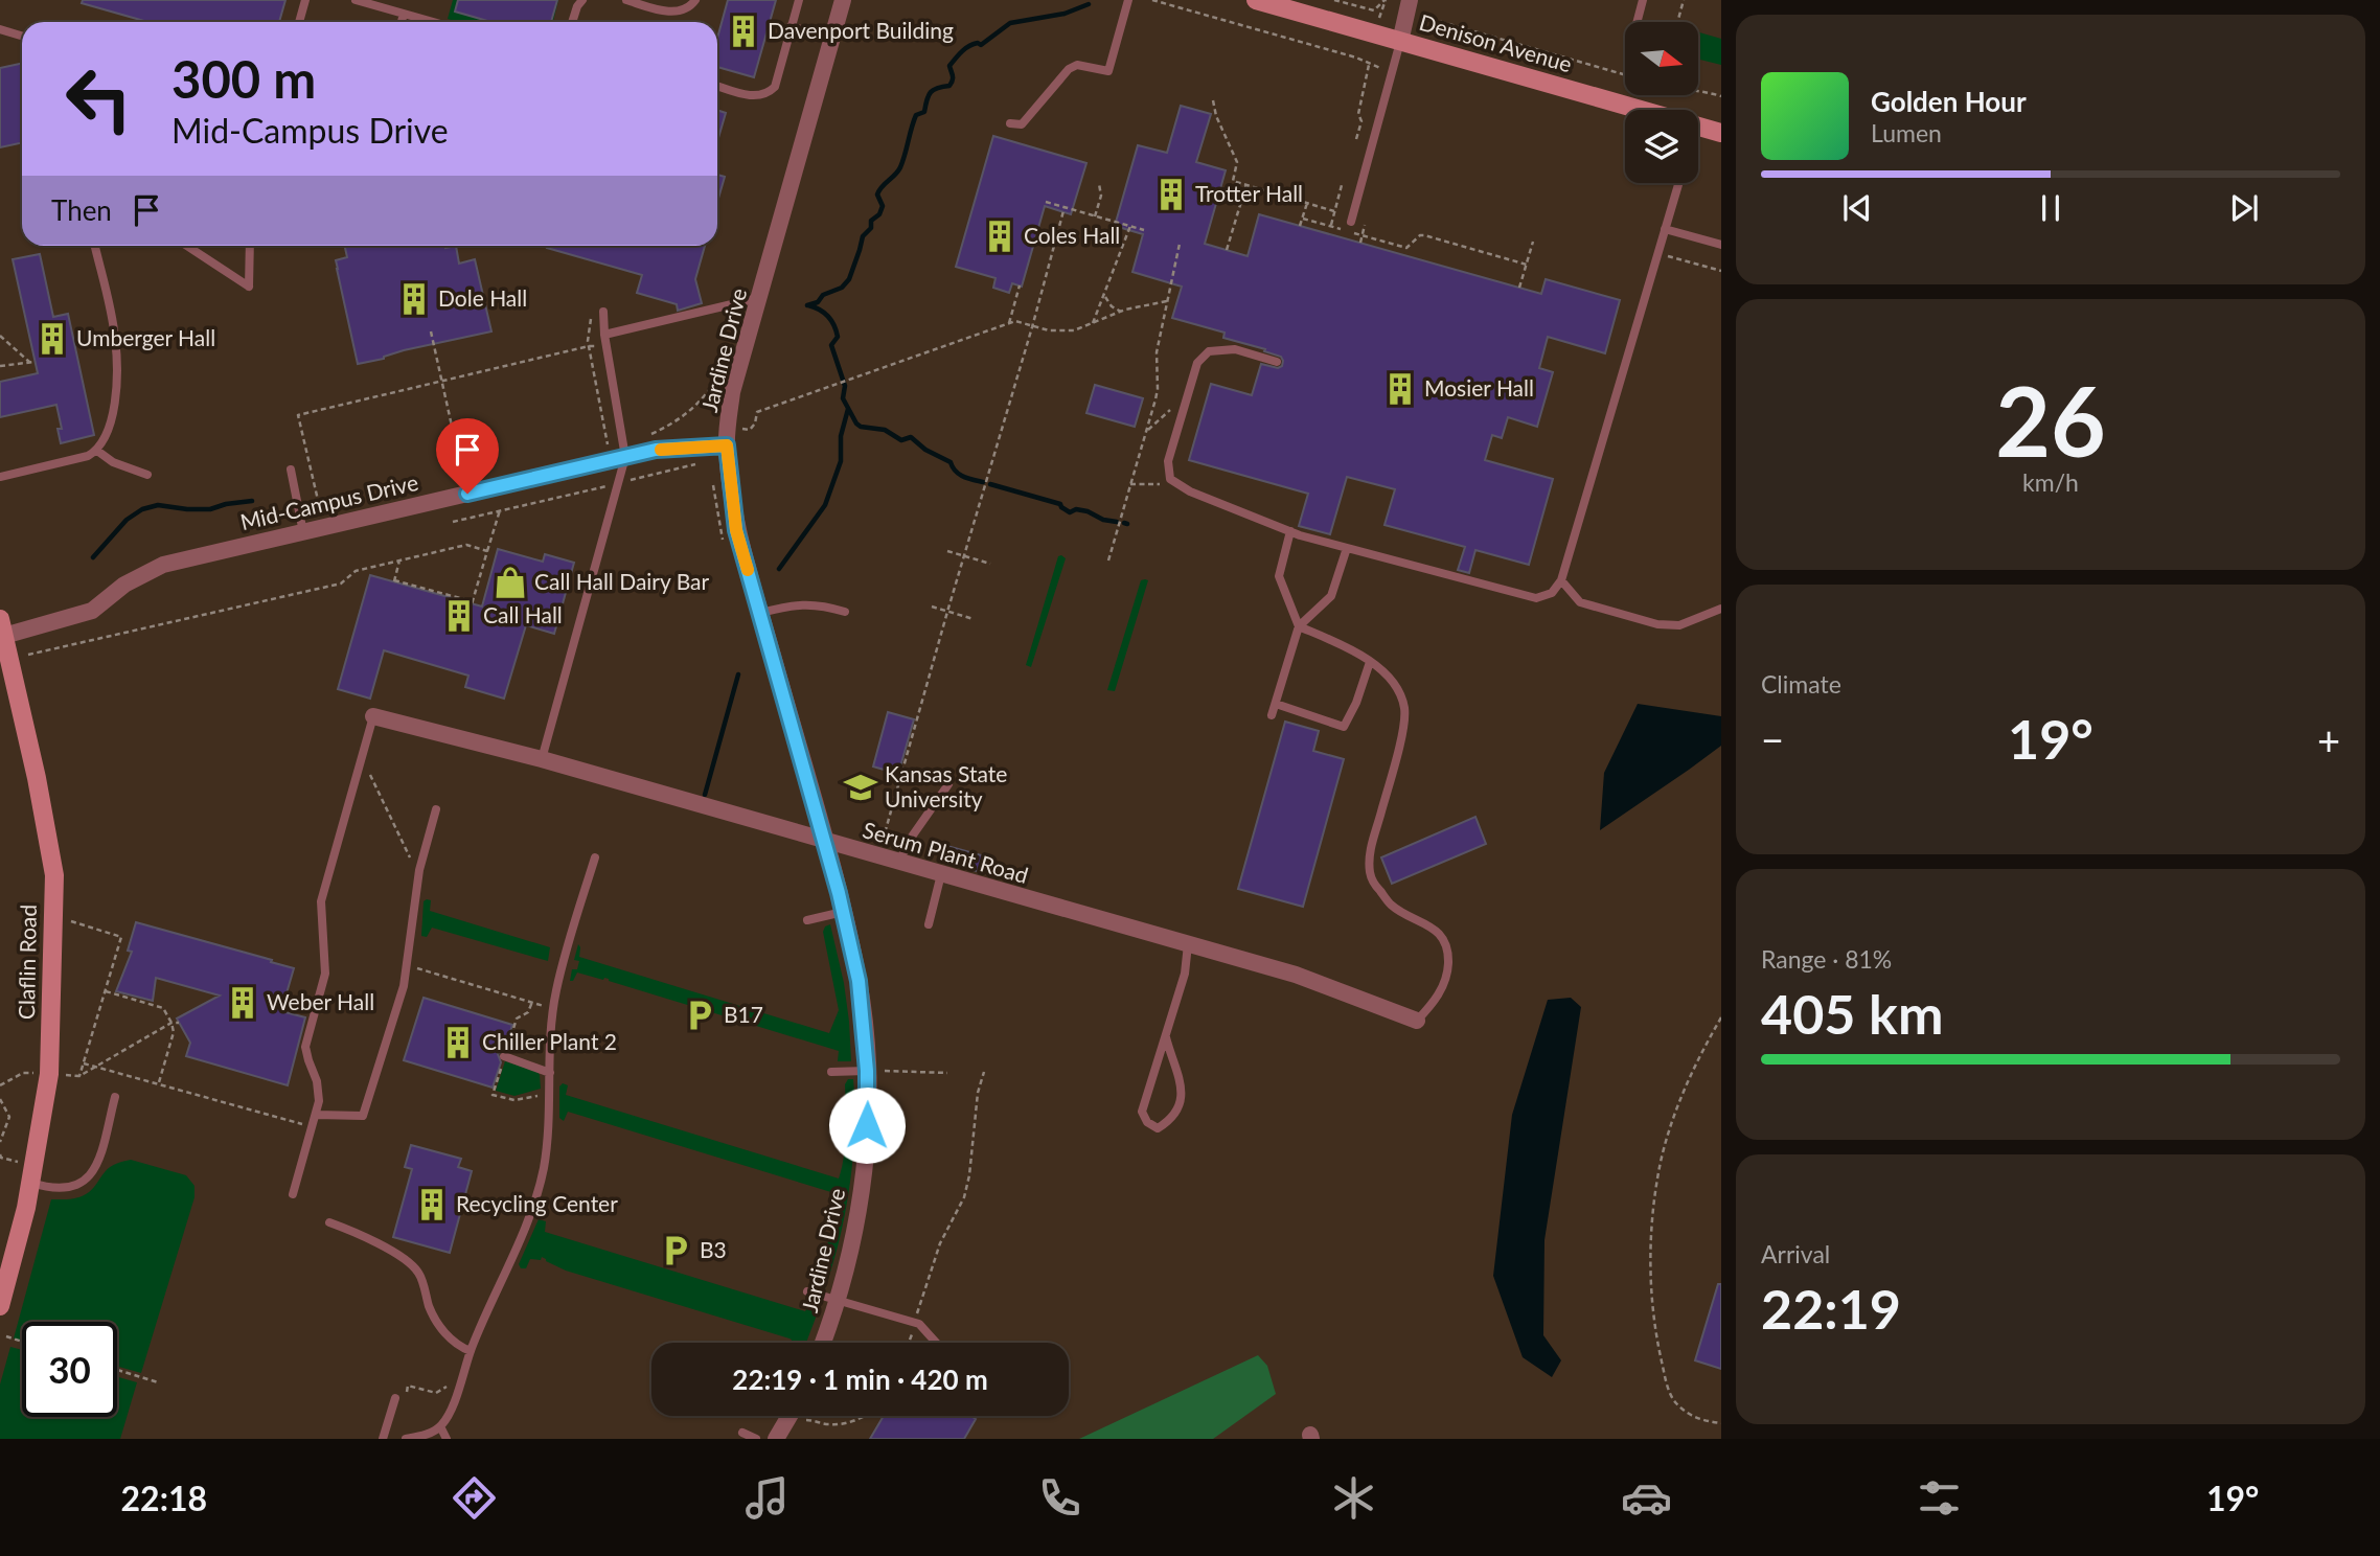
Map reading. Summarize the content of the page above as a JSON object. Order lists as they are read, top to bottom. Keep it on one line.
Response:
{"streets":{"street":["Denison Avenue","Jardine Drive","Mid-Campus Drive","Serum Plant Road","Claflin Road"]},"crossings":[["Jardine Drive","Mid-Campus Drive"],["Jardine Drive","Serum Plant Road"],["Mid-Campus Drive","Claflin Road"]],"places":{"building":["Davenport Building","Trotter Hall","Coles Hall","Dole Hall","Umberger Hall","Mosier Hall","Call Hall","Weber Hall","Chiller Plant 2","Recycling Center"],"shop":["Call Hall Dairy Bar"],"school or university":["Kansas State University"],"parking":["B17","B3"]},"north":"right","page":{"turn":["300 m","Mid-Campus Drive"],"song":["Golden Hour","Lumen"],"then":"Then","tile":[["26","km/h"],"Climate",["Range · 81%","405 km"],["Arrival","22:19"]],"heat":["−","19°","+"],"limit":"30","trip":"22:19 · 1 min · 420 m","tabs":["22:18","19°"]}}
